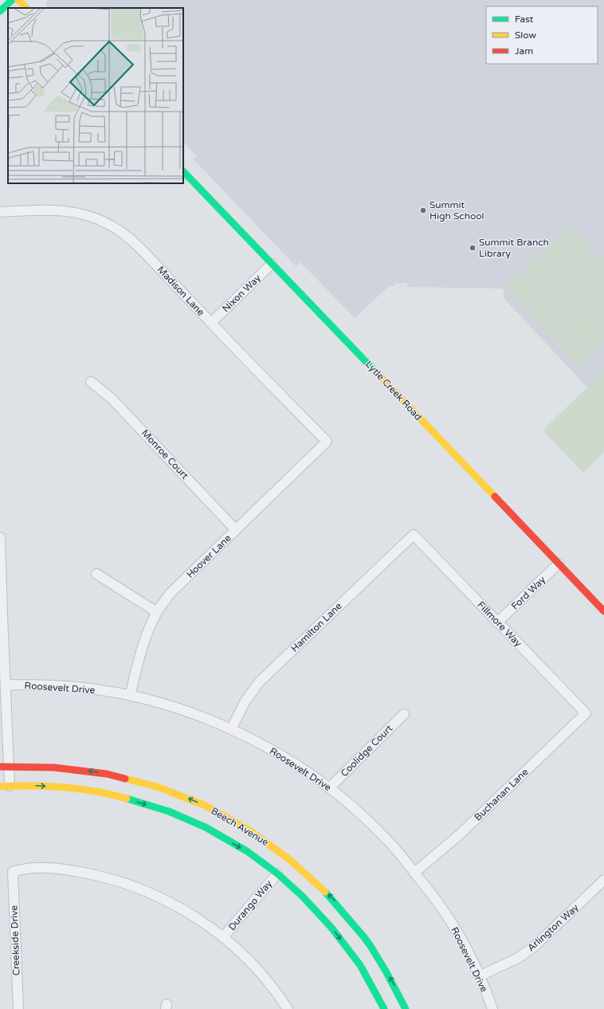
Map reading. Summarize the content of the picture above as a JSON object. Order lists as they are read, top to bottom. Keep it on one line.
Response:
{"streets":{"main road":["Lytle Creek Road","Beech Avenue"],"street":["Madison Lane","Nixon Way","Monroe Court","Hoover Lane","Ford Way","Fillmore Way","Hamilton Lane","Roosevelt Drive","Coolidge Court","Buchanan Lane","Durango Way","Arlington Way","Creekside Drive"]},"crossings":[["Madison Lane","Nixon Way"],["Madison Lane","Hoover Lane"],["Nixon Way","Lytle Creek Road"],["Lytle Creek Road","Ford Way"],["Monroe Court","Hoover Lane"],["Hoover Lane","Roosevelt Drive"],["Ford Way","Fillmore Way"],["Fillmore Way","Hamilton Lane"],["Fillmore Way","Buchanan Lane"],["Hamilton Lane","Roosevelt Drive"],["Roosevelt Drive","Coolidge Court"],["Roosevelt Drive","Buchanan Lane"],["Roosevelt Drive","Arlington Way"],["Beech Avenue","Durango Way"],["Durango Way","Creekside Drive"]],"places":["Summit High School","Summit Branch Library"],"legend":["Fast","Slow","Jam"]}
